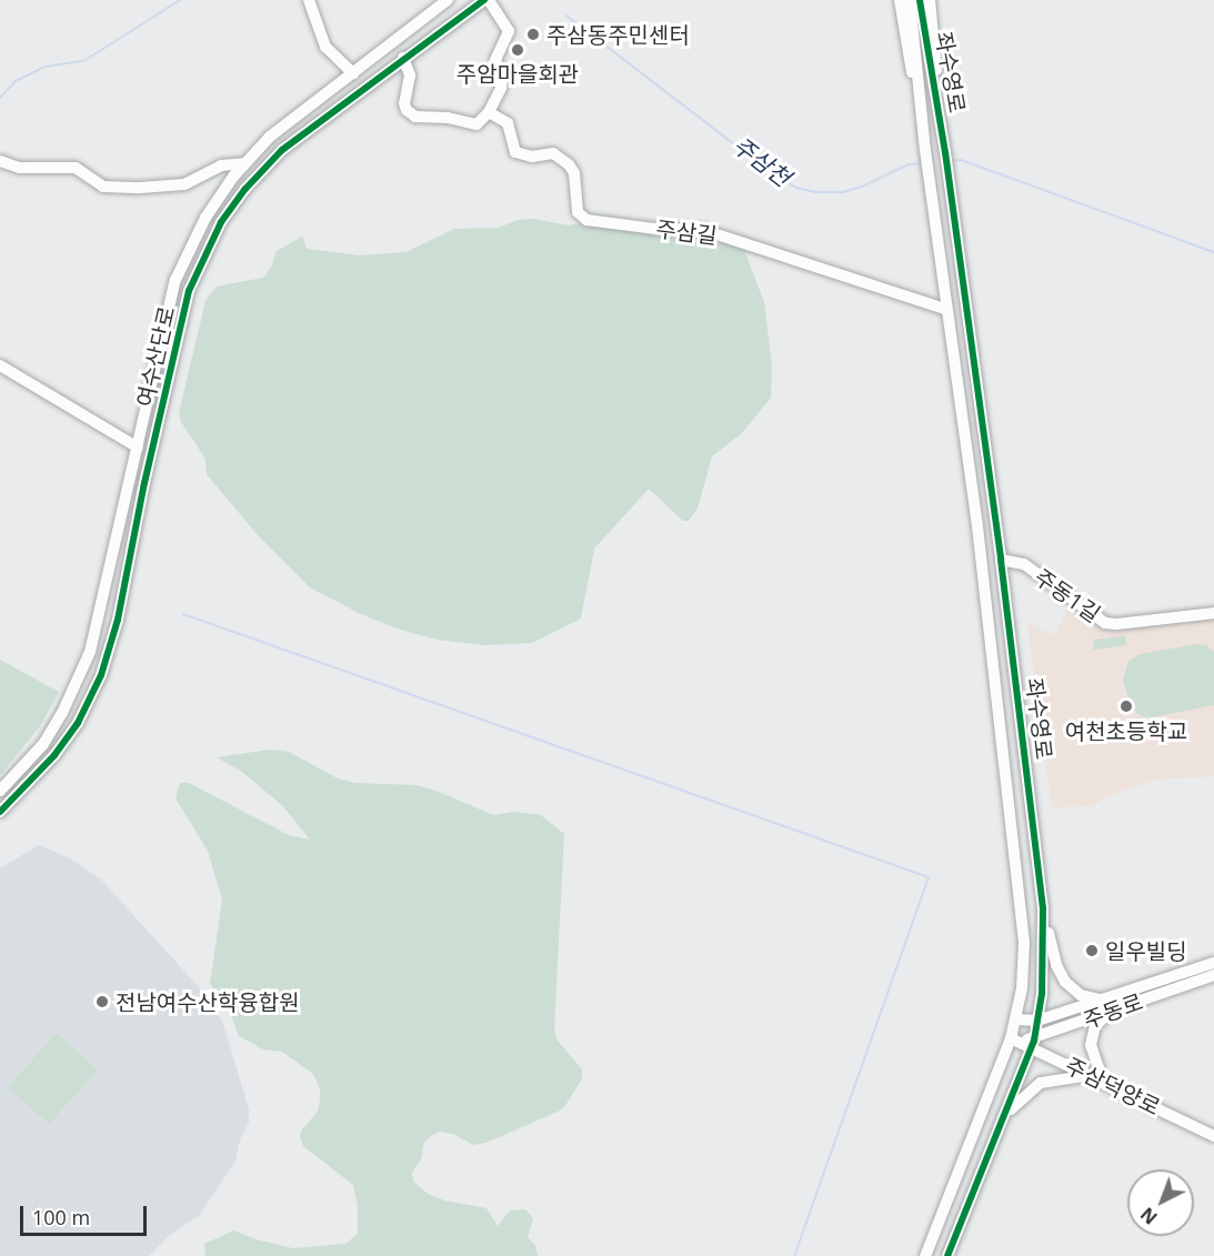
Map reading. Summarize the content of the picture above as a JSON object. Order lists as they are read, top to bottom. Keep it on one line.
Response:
{"streets":{"street":["좌수영로","주삼길","여수산단로","주동1길","주동로","주삼덕양로"]},"crossings":[["좌수영로","주삼길"],["좌수영로","주동1길"],["좌수영로","주동로"],["좌수영로","주삼덕양로"],["주동로","주삼덕양로"]],"water":["주삼천"],"places":["주삼동주민센터","주암마을회관","여천초등학교","일우빌딩","전남여수산학융합원"],"scale_bar":"100 m","north":"bottom left"}
